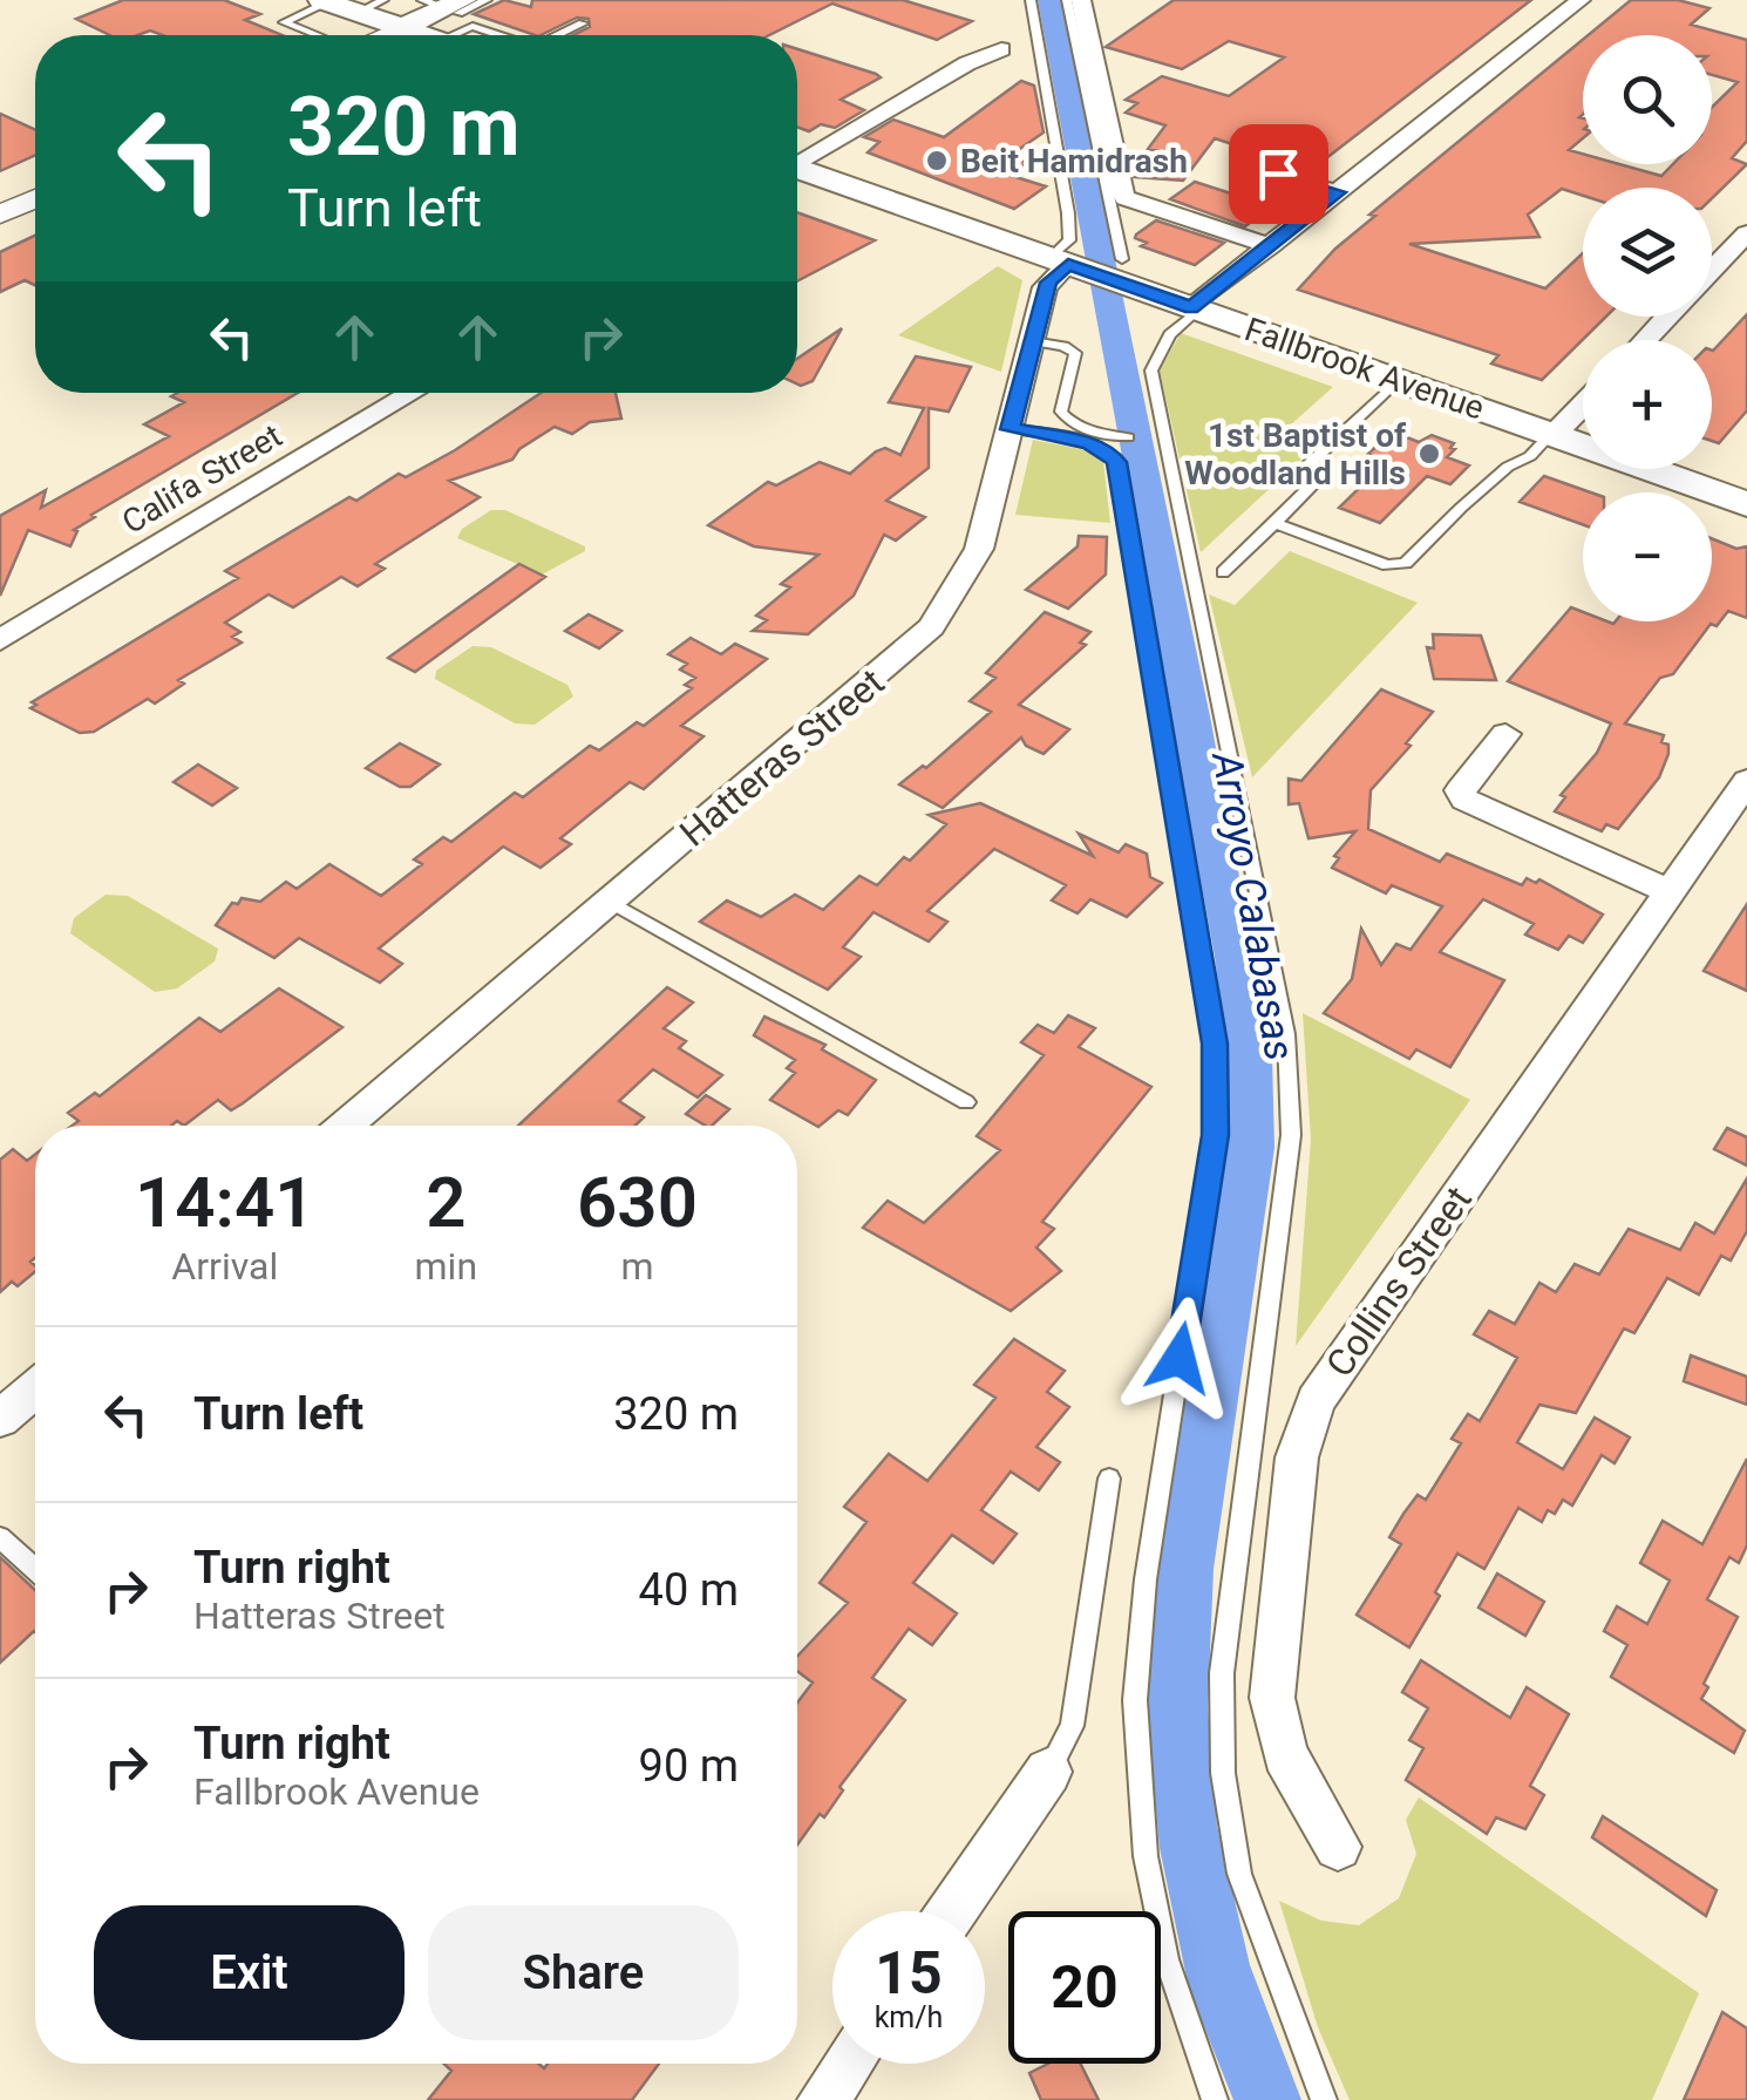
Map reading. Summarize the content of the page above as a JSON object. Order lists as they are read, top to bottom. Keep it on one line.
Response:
{"streets":{"main road":["Fallbrook Avenue"],"street":["Califa Street","Hatteras Street","Collins Street"]},"crossings":[["Fallbrook Avenue","Hatteras Street"]],"water":["Arroyo Calabasas"],"places":["Beit Hamidrash","1st Baptist of Woodland Hills"],"page":{"map_buttons":["+","−"],"turn":["320 m","Turn left"],"eta":["14:41","Arrival","2","min","630","m"],"list":[{"name":"Turn left","value":"320 m"},{"name":"Turn right","note":"Hatteras Street","value":"40 m"},{"name":"Turn right","note":"Fallbrook Avenue","value":"90 m"}],"buttons":["Exit","Share"],"speed":"15 km/h","limit":"20"}}
